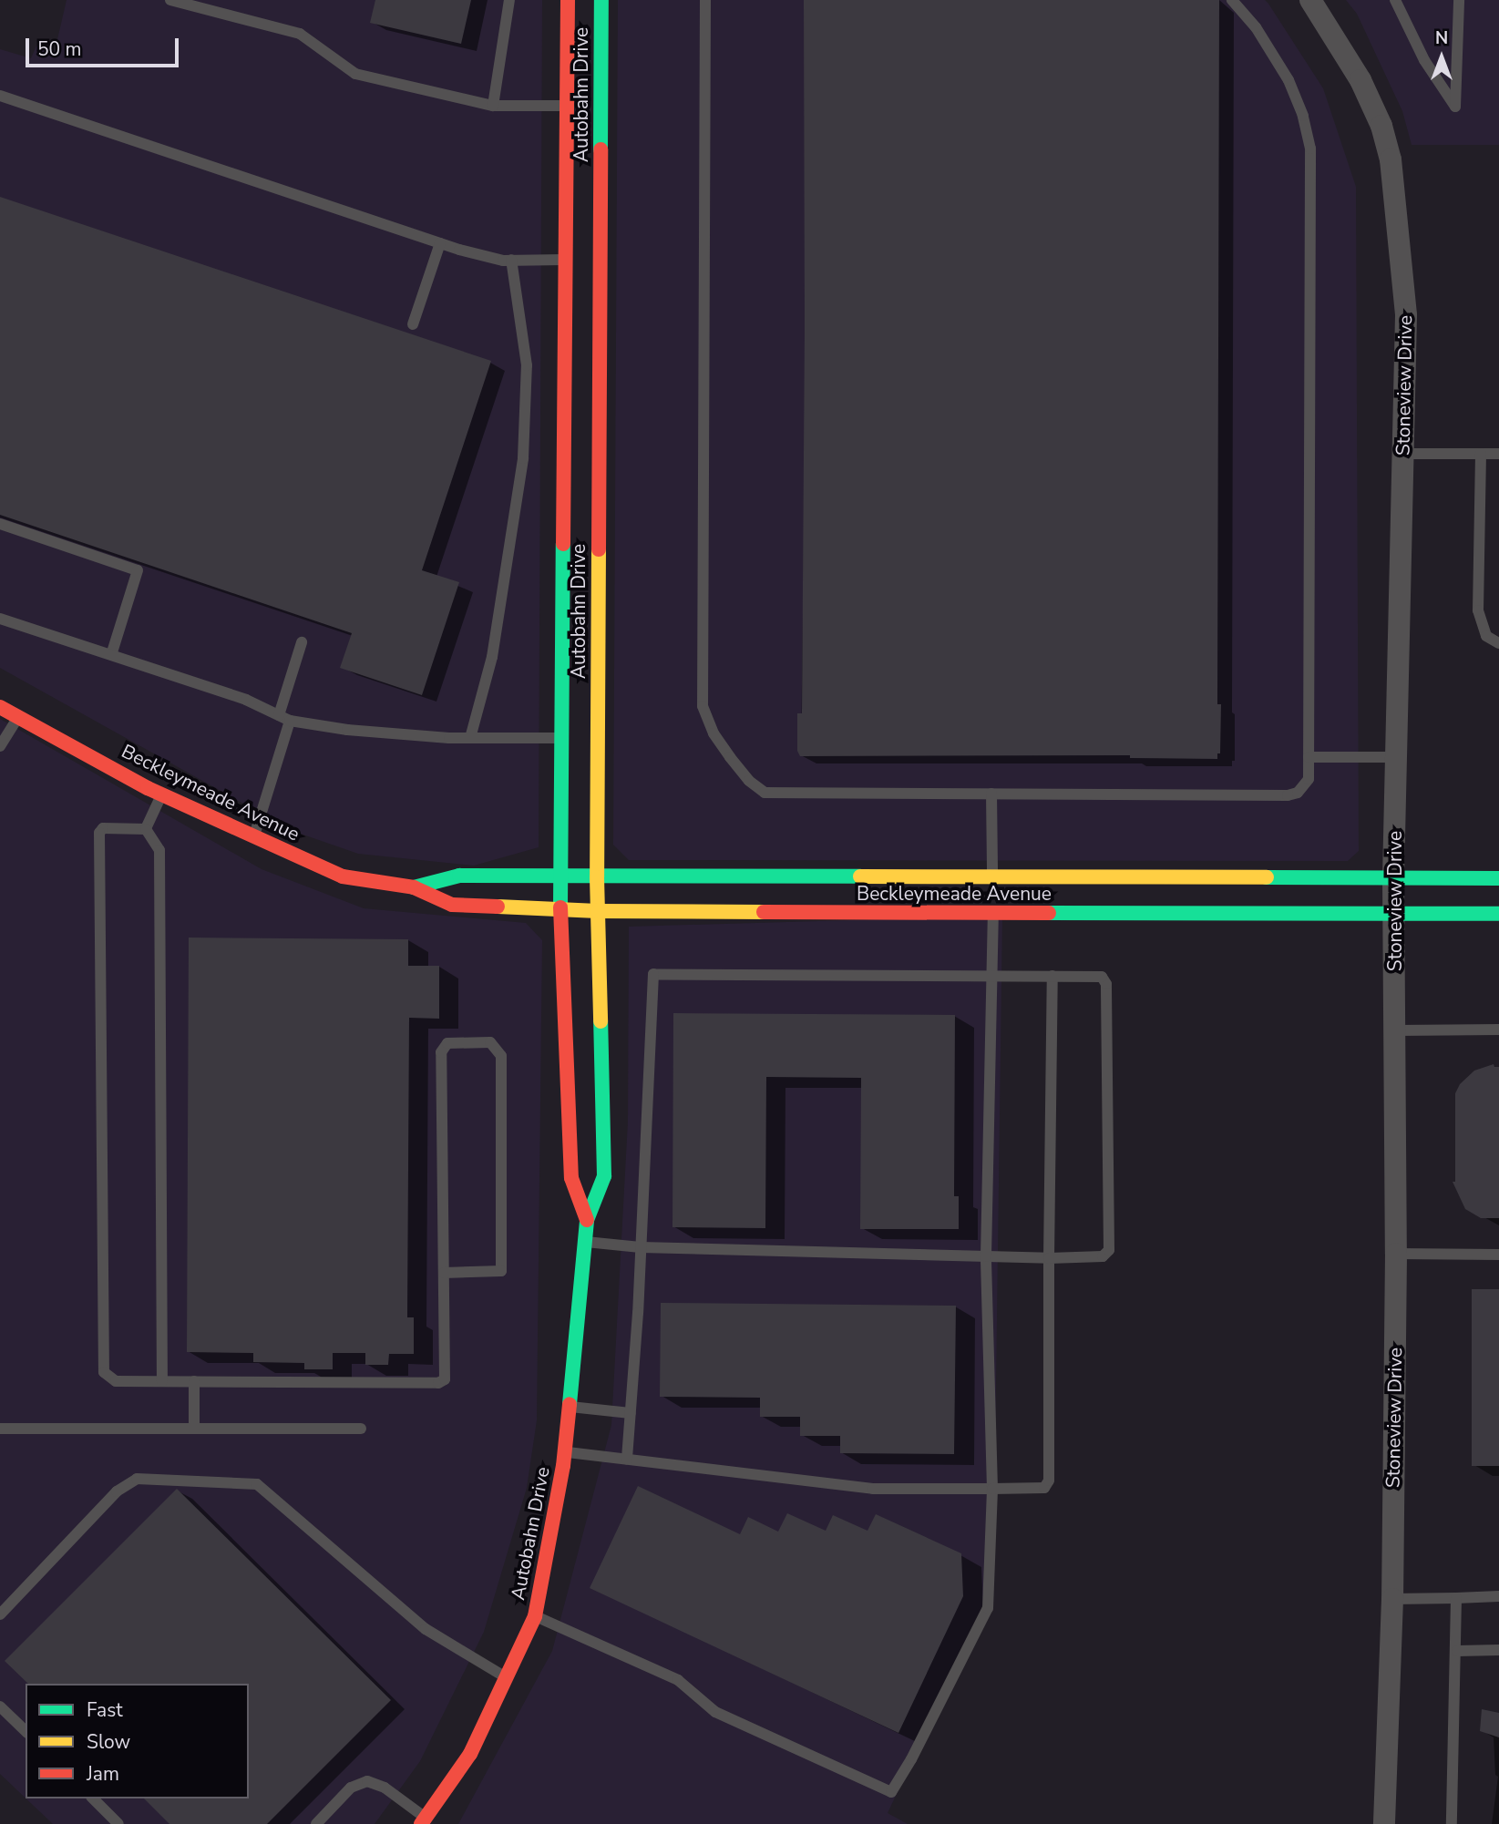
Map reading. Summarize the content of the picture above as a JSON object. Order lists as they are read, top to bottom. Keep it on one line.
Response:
{"streets":{"street":["Autobahn Drive","Stoneview Drive","Beckleymeade Avenue"]},"crossings":[["Autobahn Drive","Beckleymeade Avenue"],["Stoneview Drive","Beckleymeade Avenue"]],"legend":["Fast","Slow","Jam"],"scale_bar":"50 m","north":"top"}
